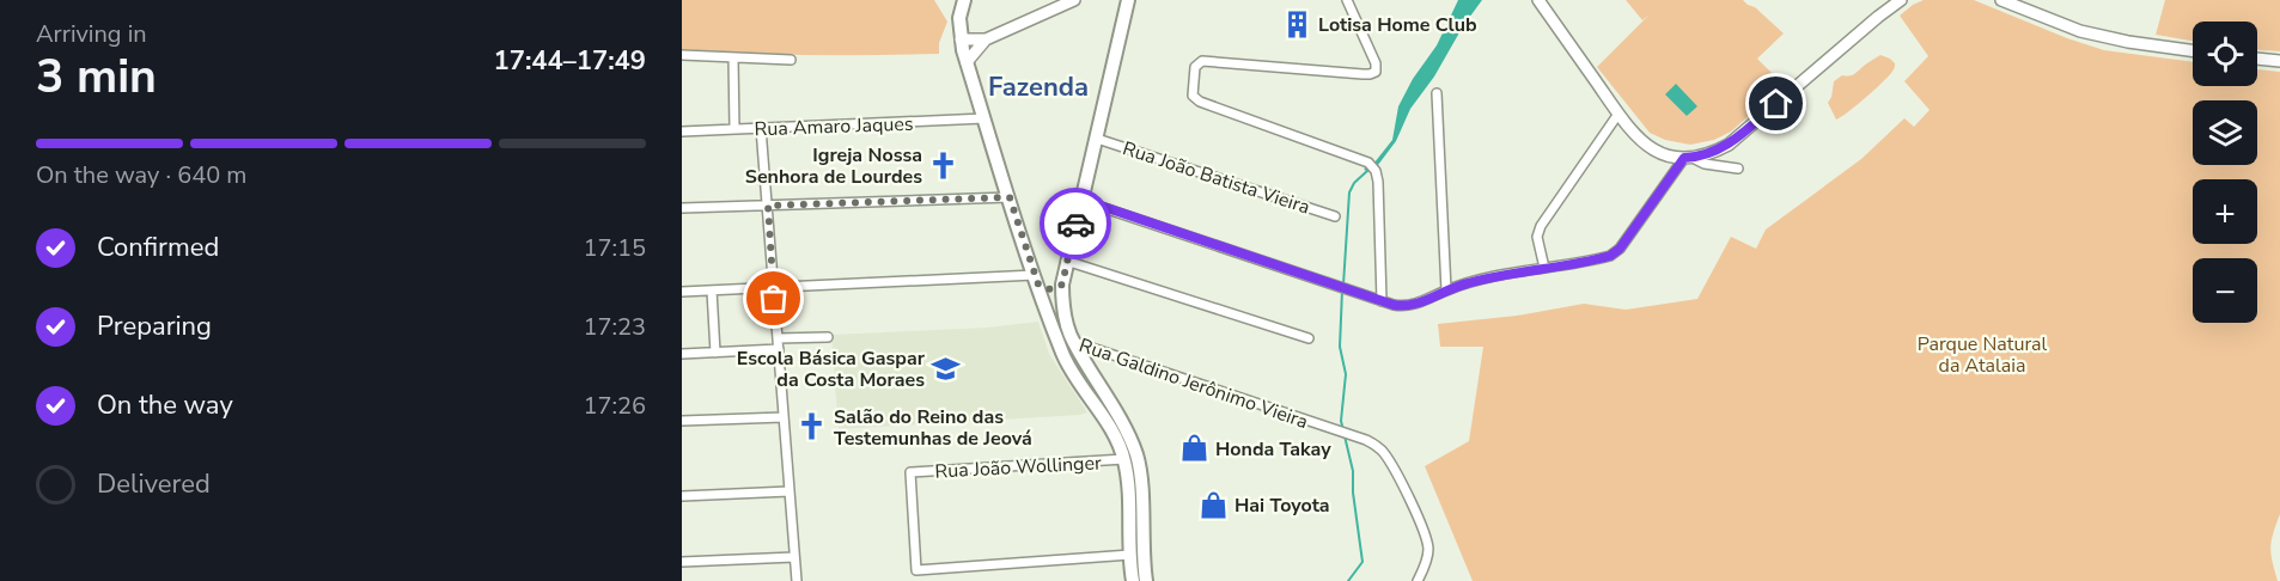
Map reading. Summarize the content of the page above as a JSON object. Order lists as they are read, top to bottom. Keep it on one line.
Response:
{"streets":{"street":["Rua Amaro Jaques","Rua João Batista Vieira","Rua Galdino Jerônimo Vieira","Rua João Wollinger"]},"districts":["Fazenda"],"parks":["Parque Natural da Atalaia"],"places":{"building":["Lotisa Home Club"],"church":["Igreja Nossa Senhora de Lourdes","Salão do Reino das Testemunhas de Jeová"],"school or university":["Escola Básica Gaspar da Costa Moraes"],"shop":["Honda Takay","Hai Toyota"]},"page":{"heading":["3 min","Arriving in","17:44–17:49"],"map_buttons":["+","−"],"bar":"On the way · 640 m","list":[["Confirmed","17:15"],["Preparing","17:23"],["On the way","17:26"],"Delivered"]}}
